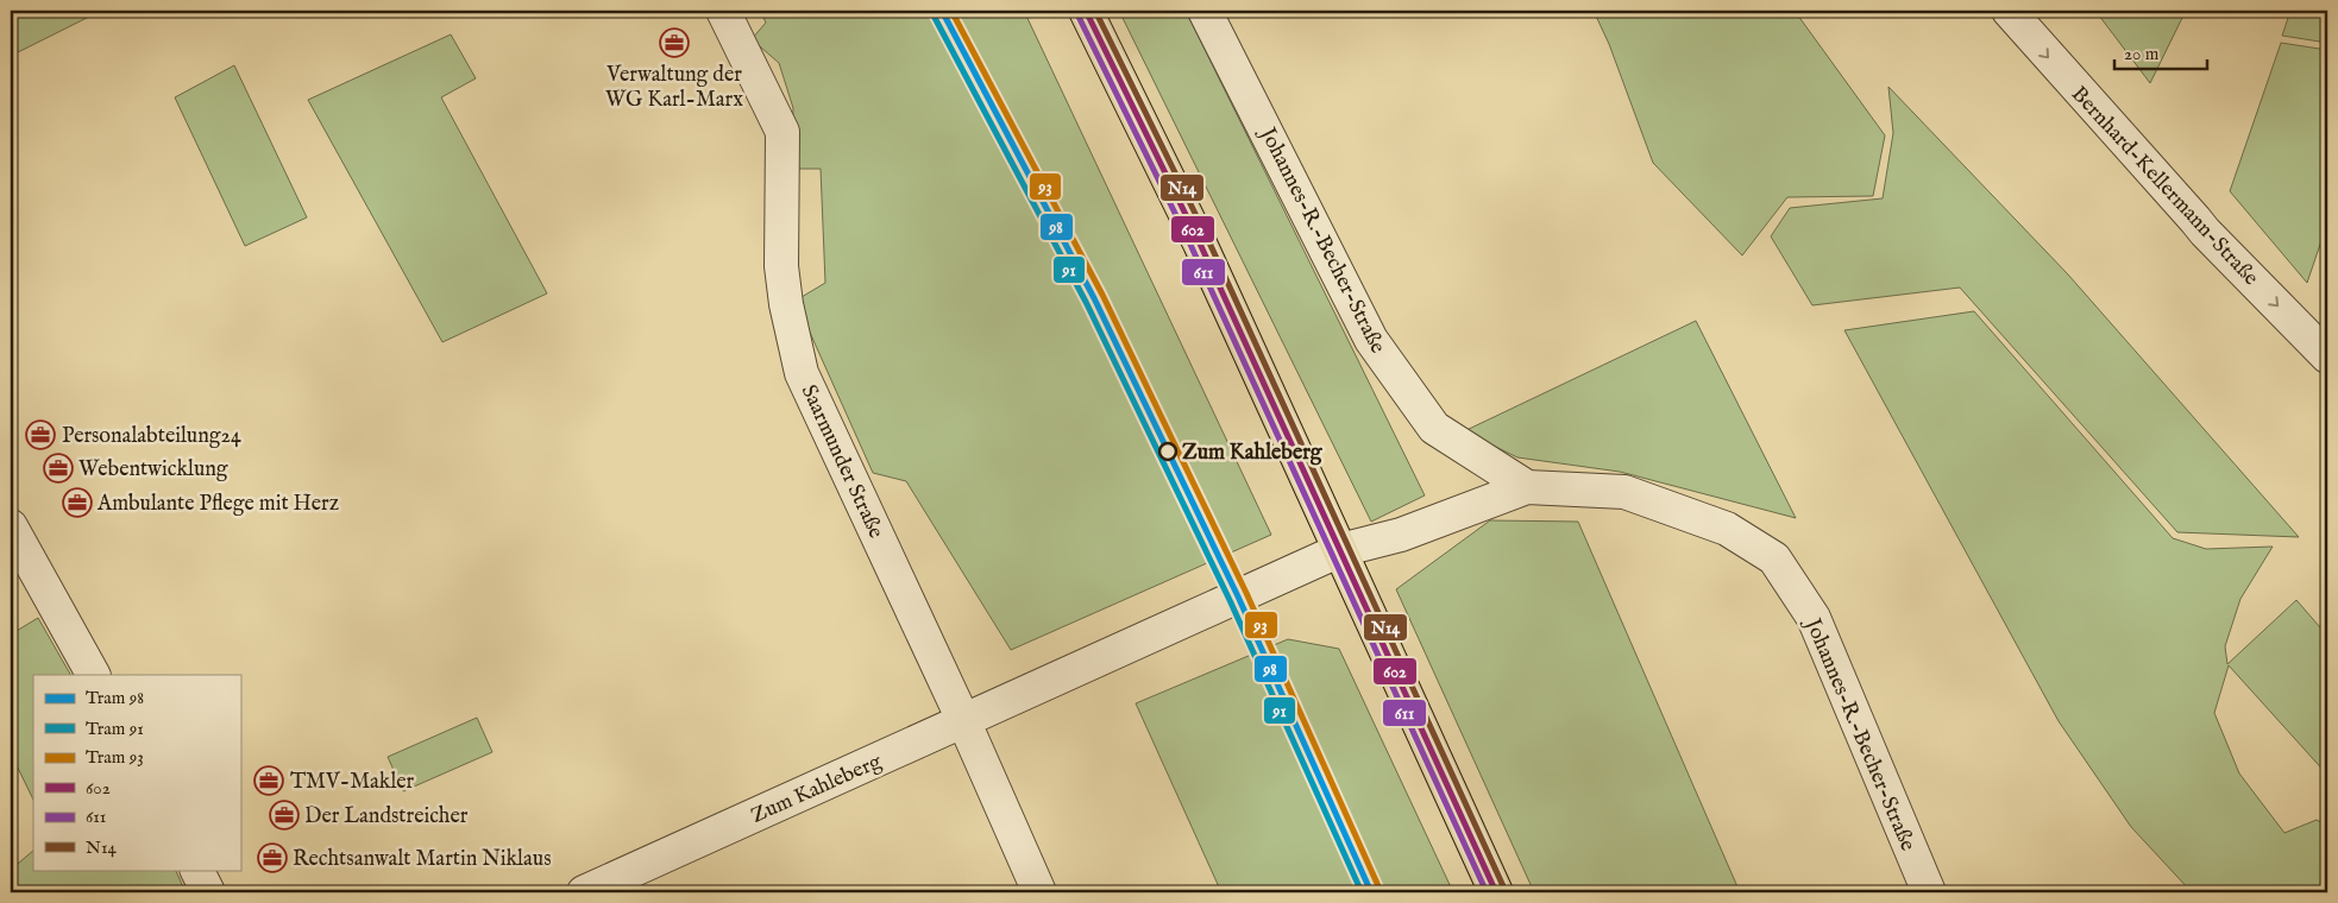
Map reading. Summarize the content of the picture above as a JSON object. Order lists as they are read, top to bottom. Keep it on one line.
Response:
{"streets":{"street":["Bernhard-Kellermann-Straße","Johannes-R.-Becher-Straße","Saarmunder Straße","Zum Kahleberg"]},"crossings":[["Johannes-R.-Becher-Straße","Zum Kahleberg"],["Saarmunder Straße","Zum Kahleberg"]],"one_way":["Bernhard-Kellermann-Straße"],"places":{"office":["Verwaltung der WG Karl-Marx","Personalabteilung24","Webentwicklung","Ambulante Pflege mit Herz","TMV-Makler","Der Landstreicher","Rechtsanwalt Martin Niklaus"],"other":["Zum Kahleberg"]},"lines":["tram line 98","tram line 93","transit line 602","transit line N14","transit line 611","tram line 91"],"legend":["Tram 98","Tram 91","Tram 93","602","611","N14"],"scale_bar":"20 m"}
